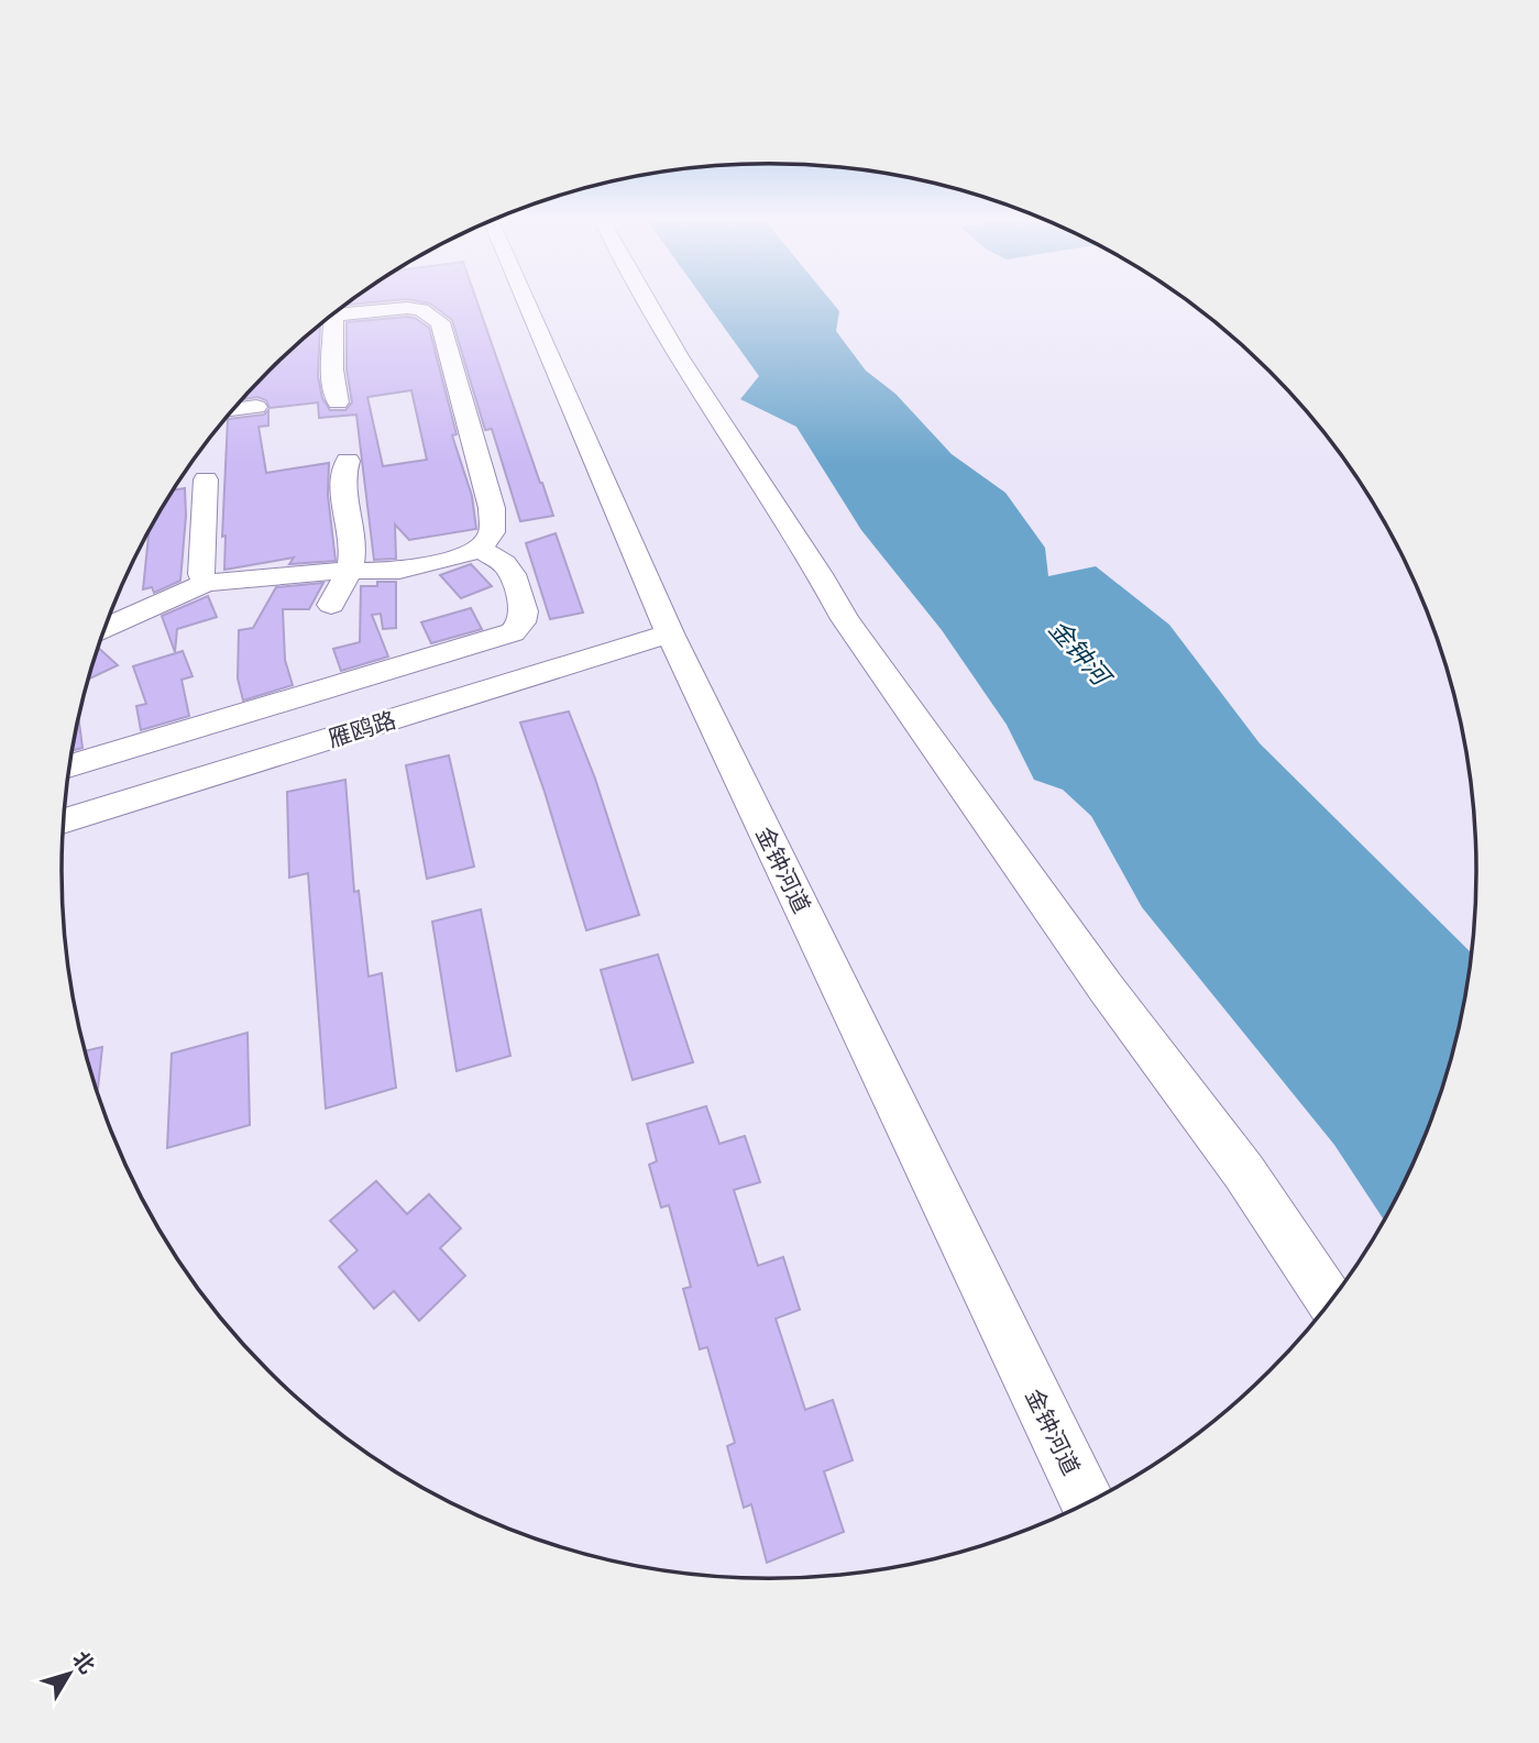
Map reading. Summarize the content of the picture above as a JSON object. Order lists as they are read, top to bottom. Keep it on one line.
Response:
{"streets":{"street":["雁鸥路","金钟河道"]},"crossings":[["雁鸥路","金钟河道"]],"water":["金钟河"],"north":"top right"}
